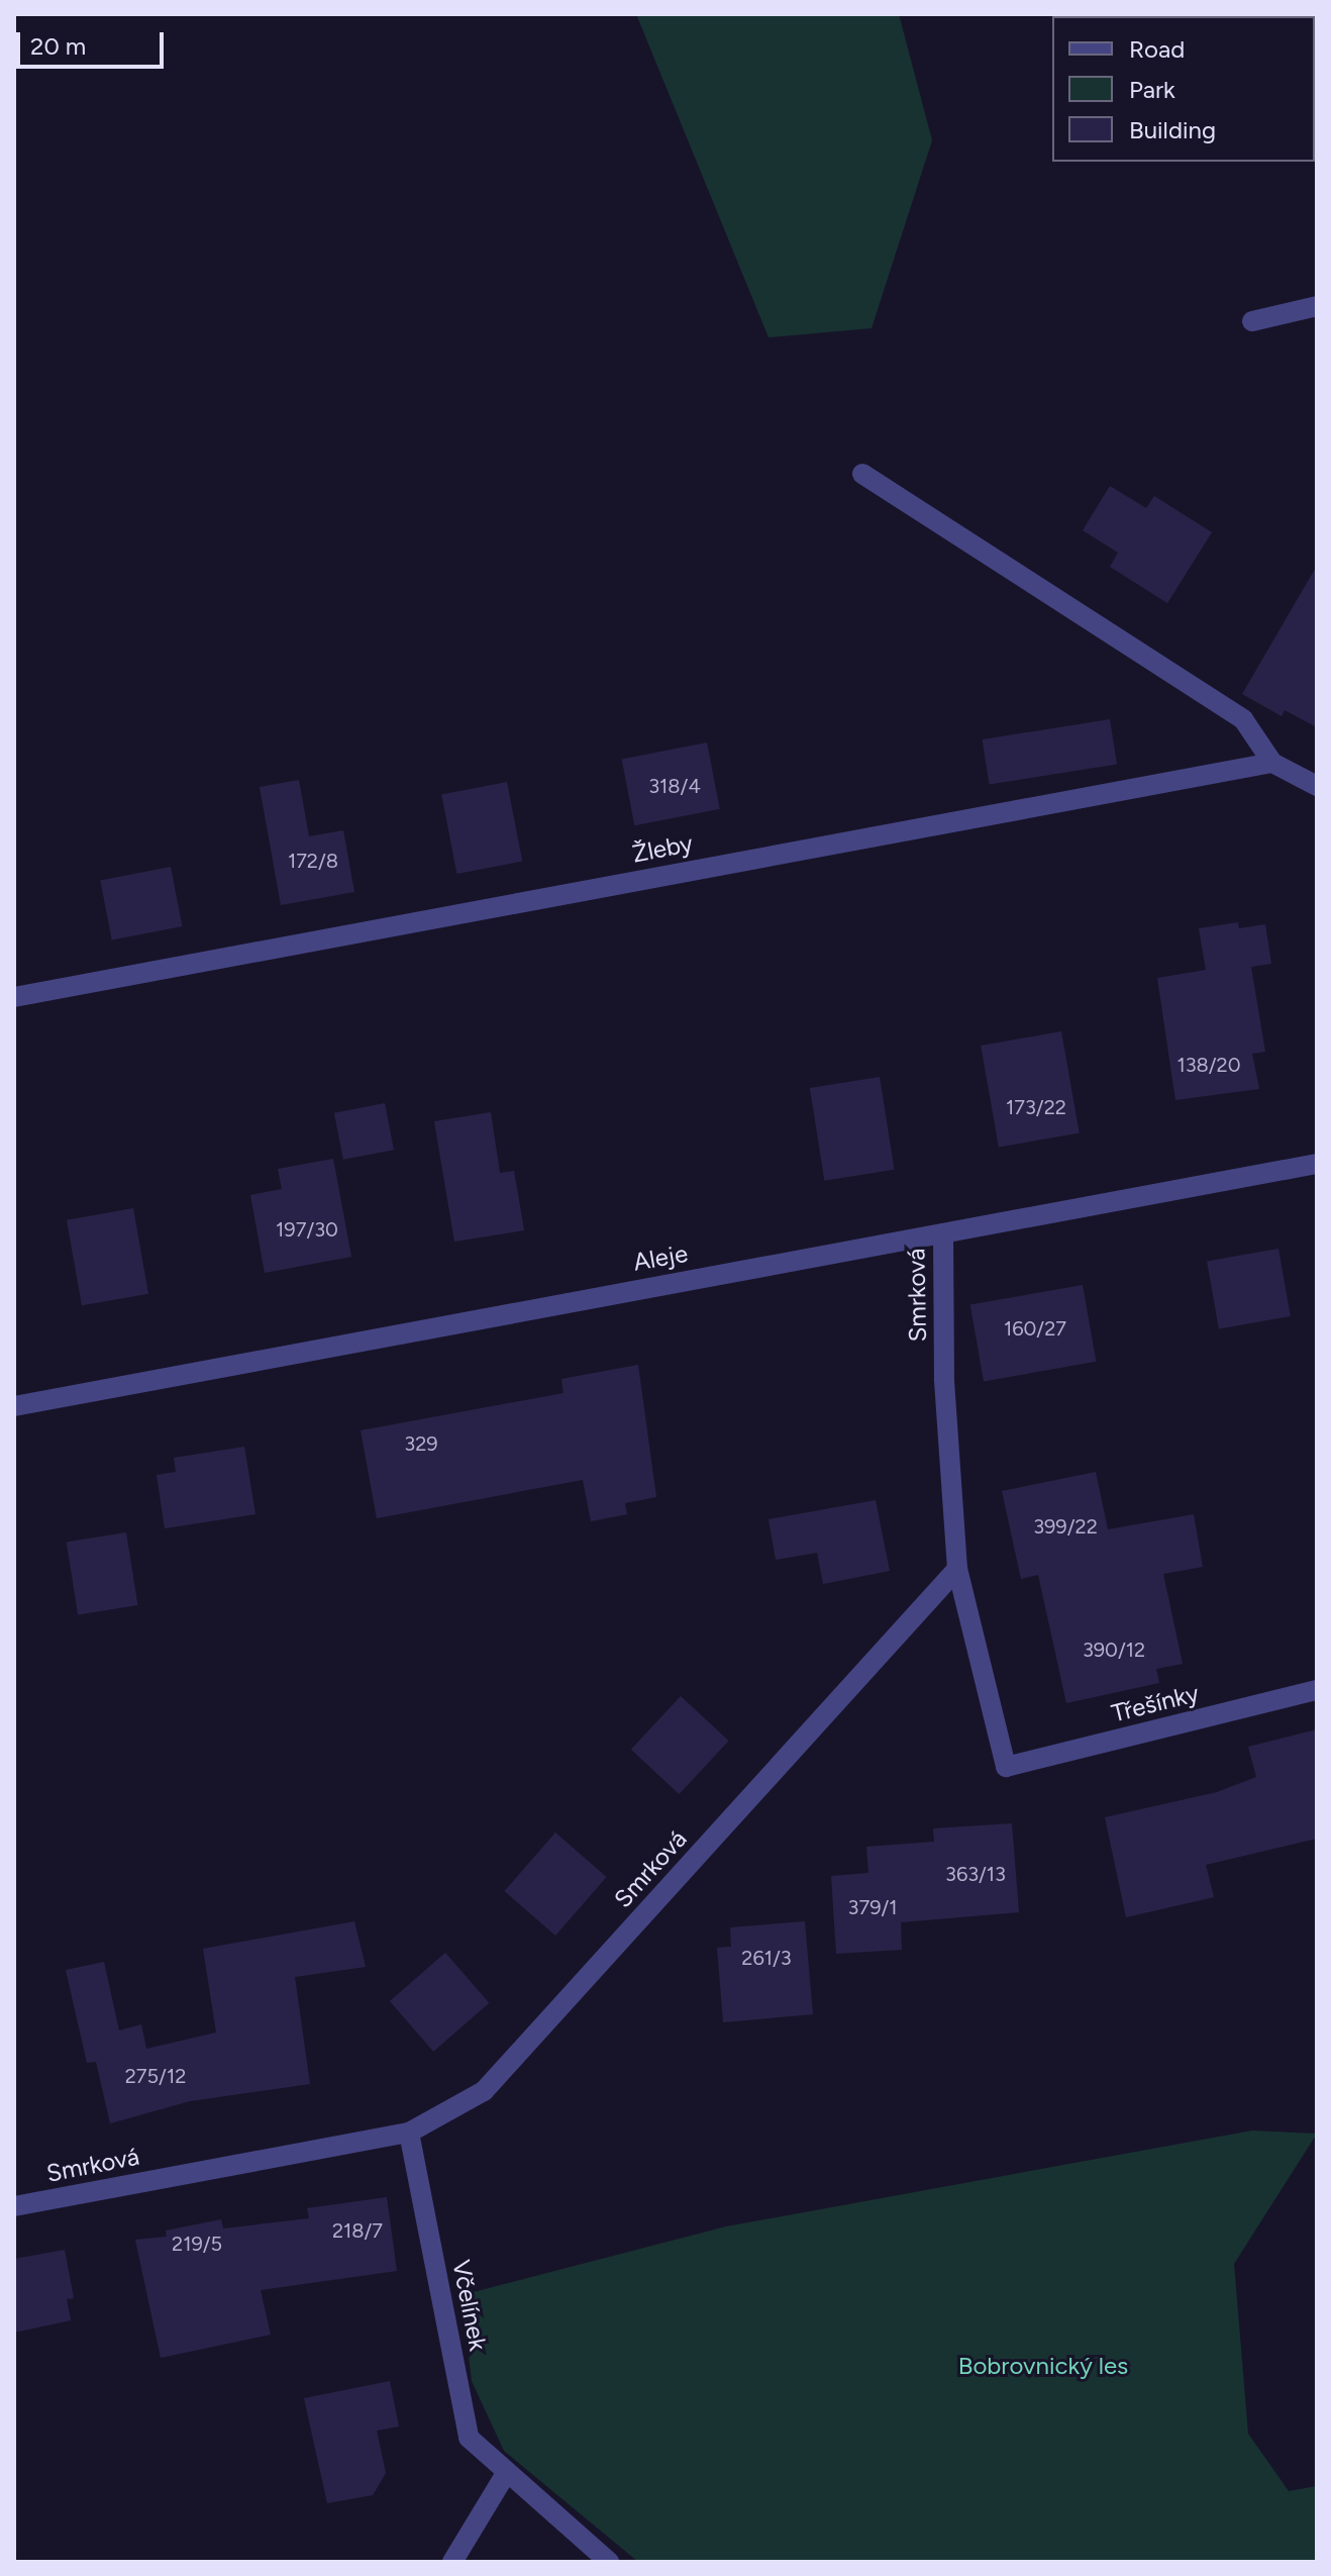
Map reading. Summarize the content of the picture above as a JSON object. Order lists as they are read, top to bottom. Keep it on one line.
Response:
{"streets":{"street":["Žleby","Aleje","Smrková","Třešínky","Včelínek"]},"crossings":[["Aleje","Smrková"],["Smrková","Třešínky"],["Smrková","Včelínek"]],"parks":["Bobrovnický les"],"house_numbers":["318/4","172/8","138/20","173/22","197/30","160/27","329","399/22","390/12","363/13","379/1","261/3","275/12","218/7","219/5"],"legend":["Road","Park","Building"],"scale_bar":"20 m"}
